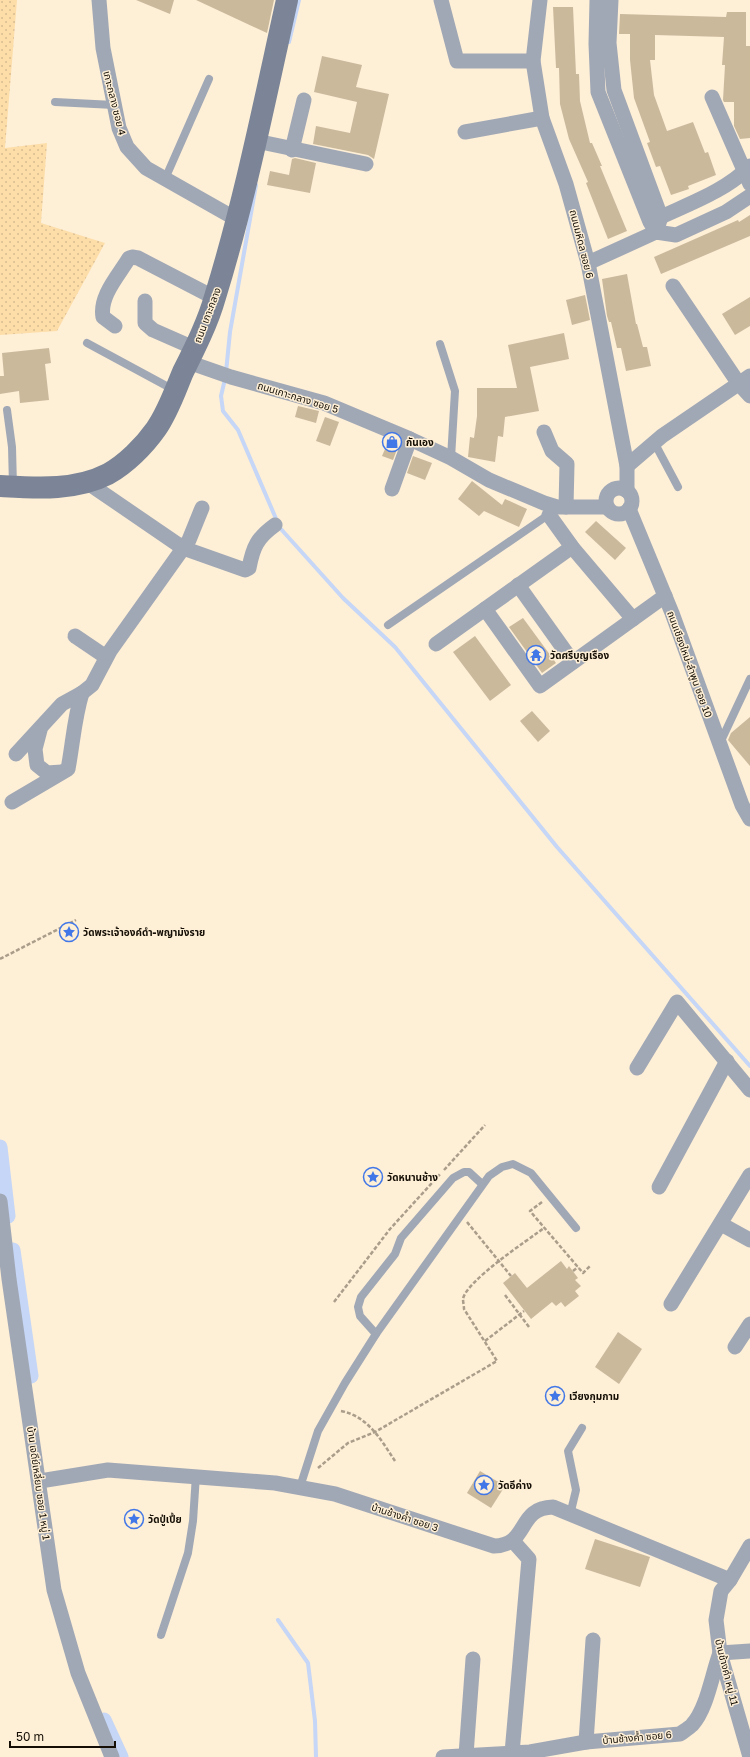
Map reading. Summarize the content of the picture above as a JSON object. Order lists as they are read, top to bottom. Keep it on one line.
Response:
{"streets":{"street":["เกาะกลาง ซอย 4","ถนนมหิดล ซอย 6","ถนน เกาะกลาง","ถนนเกาะกลาง ซอย 5","ถนนเชียงใหม่-ลำพูน ซอย 10","บ้าน เจดีย์เหลี่ยม ซอย 1 หมู่ 1","บ้านช้างค้ำ ซอย 3","บ้านช้างคำ หมู่ 11","บ้านช้างค้ำ ซอย 6"]},"crossings":[["เกาะกลาง ซอย 4","ถนน เกาะกลาง"],["ถนนมหิดล ซอย 6","ถนนเกาะกลาง ซอย 5"],["ถนนมหิดล ซอย 6","ถนนเชียงใหม่-ลำพูน ซอย 10"],["ถนน เกาะกลาง","ถนนเกาะกลาง ซอย 5"],["ถนนเกาะกลาง ซอย 5","ถนนเชียงใหม่-ลำพูน ซอย 10"],["บ้าน เจดีย์เหลี่ยม ซอย 1 หมู่ 1","บ้านช้างค้ำ ซอย 3"],["บ้านช้างคำ หมู่ 11","บ้านช้างค้ำ ซอย 6"]],"places":{"shop":["กันเอง"],"temple":["วัดศรีบุญเรือง"],"place":["วัดพระเจ้าองค์ดำ-พญามังราย","วัดหนานช้าง","เวียงกุมกาม","วัดอีค่าง","วัดปู่เปี้ย"]},"scale_bar":"50 m"}
